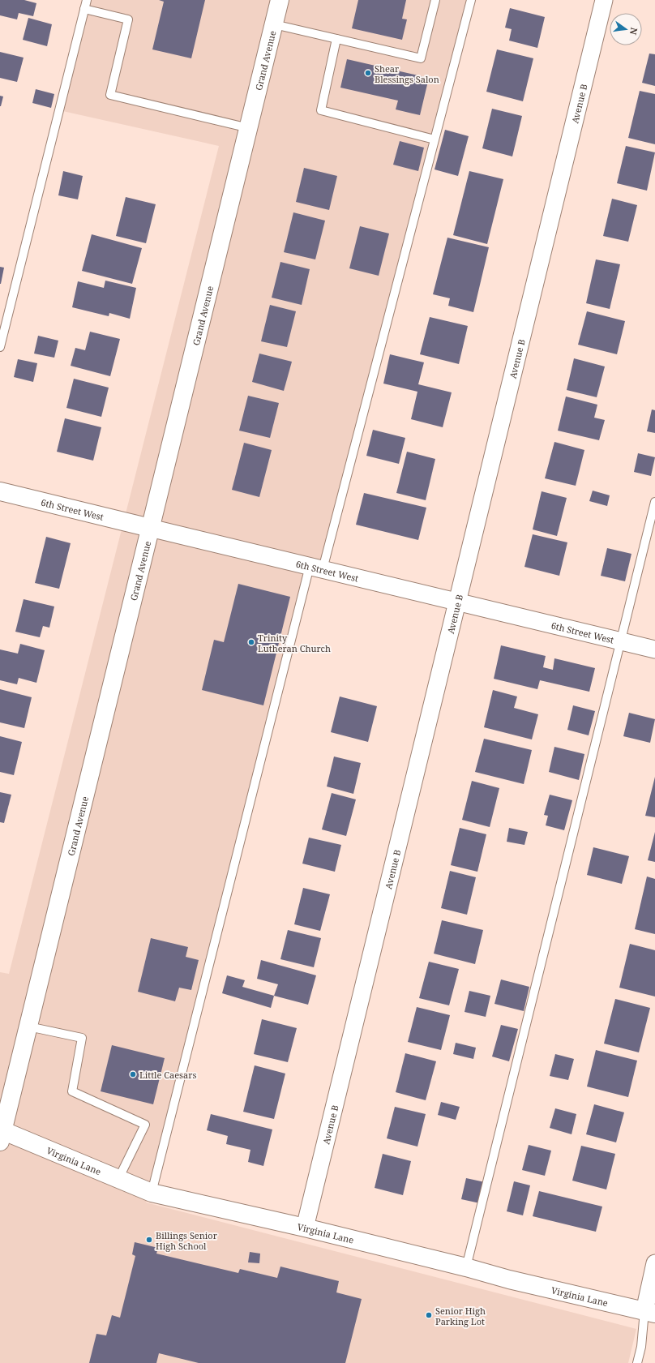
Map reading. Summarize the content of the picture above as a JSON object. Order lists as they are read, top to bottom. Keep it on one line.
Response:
{"streets":{"main road":["Grand Avenue","6th Street West","Virginia Lane"],"street":["Avenue B"]},"crossings":[["Grand Avenue","6th Street West"],["Grand Avenue","Virginia Lane"],["Avenue B","6th Street West"],["Avenue B","Virginia Lane"]],"places":["Shear Blessings Salon","Trinity Lutheran Church","Little Caesars","Billings Senior High School","Senior High Parking Lot"],"north":"right"}
